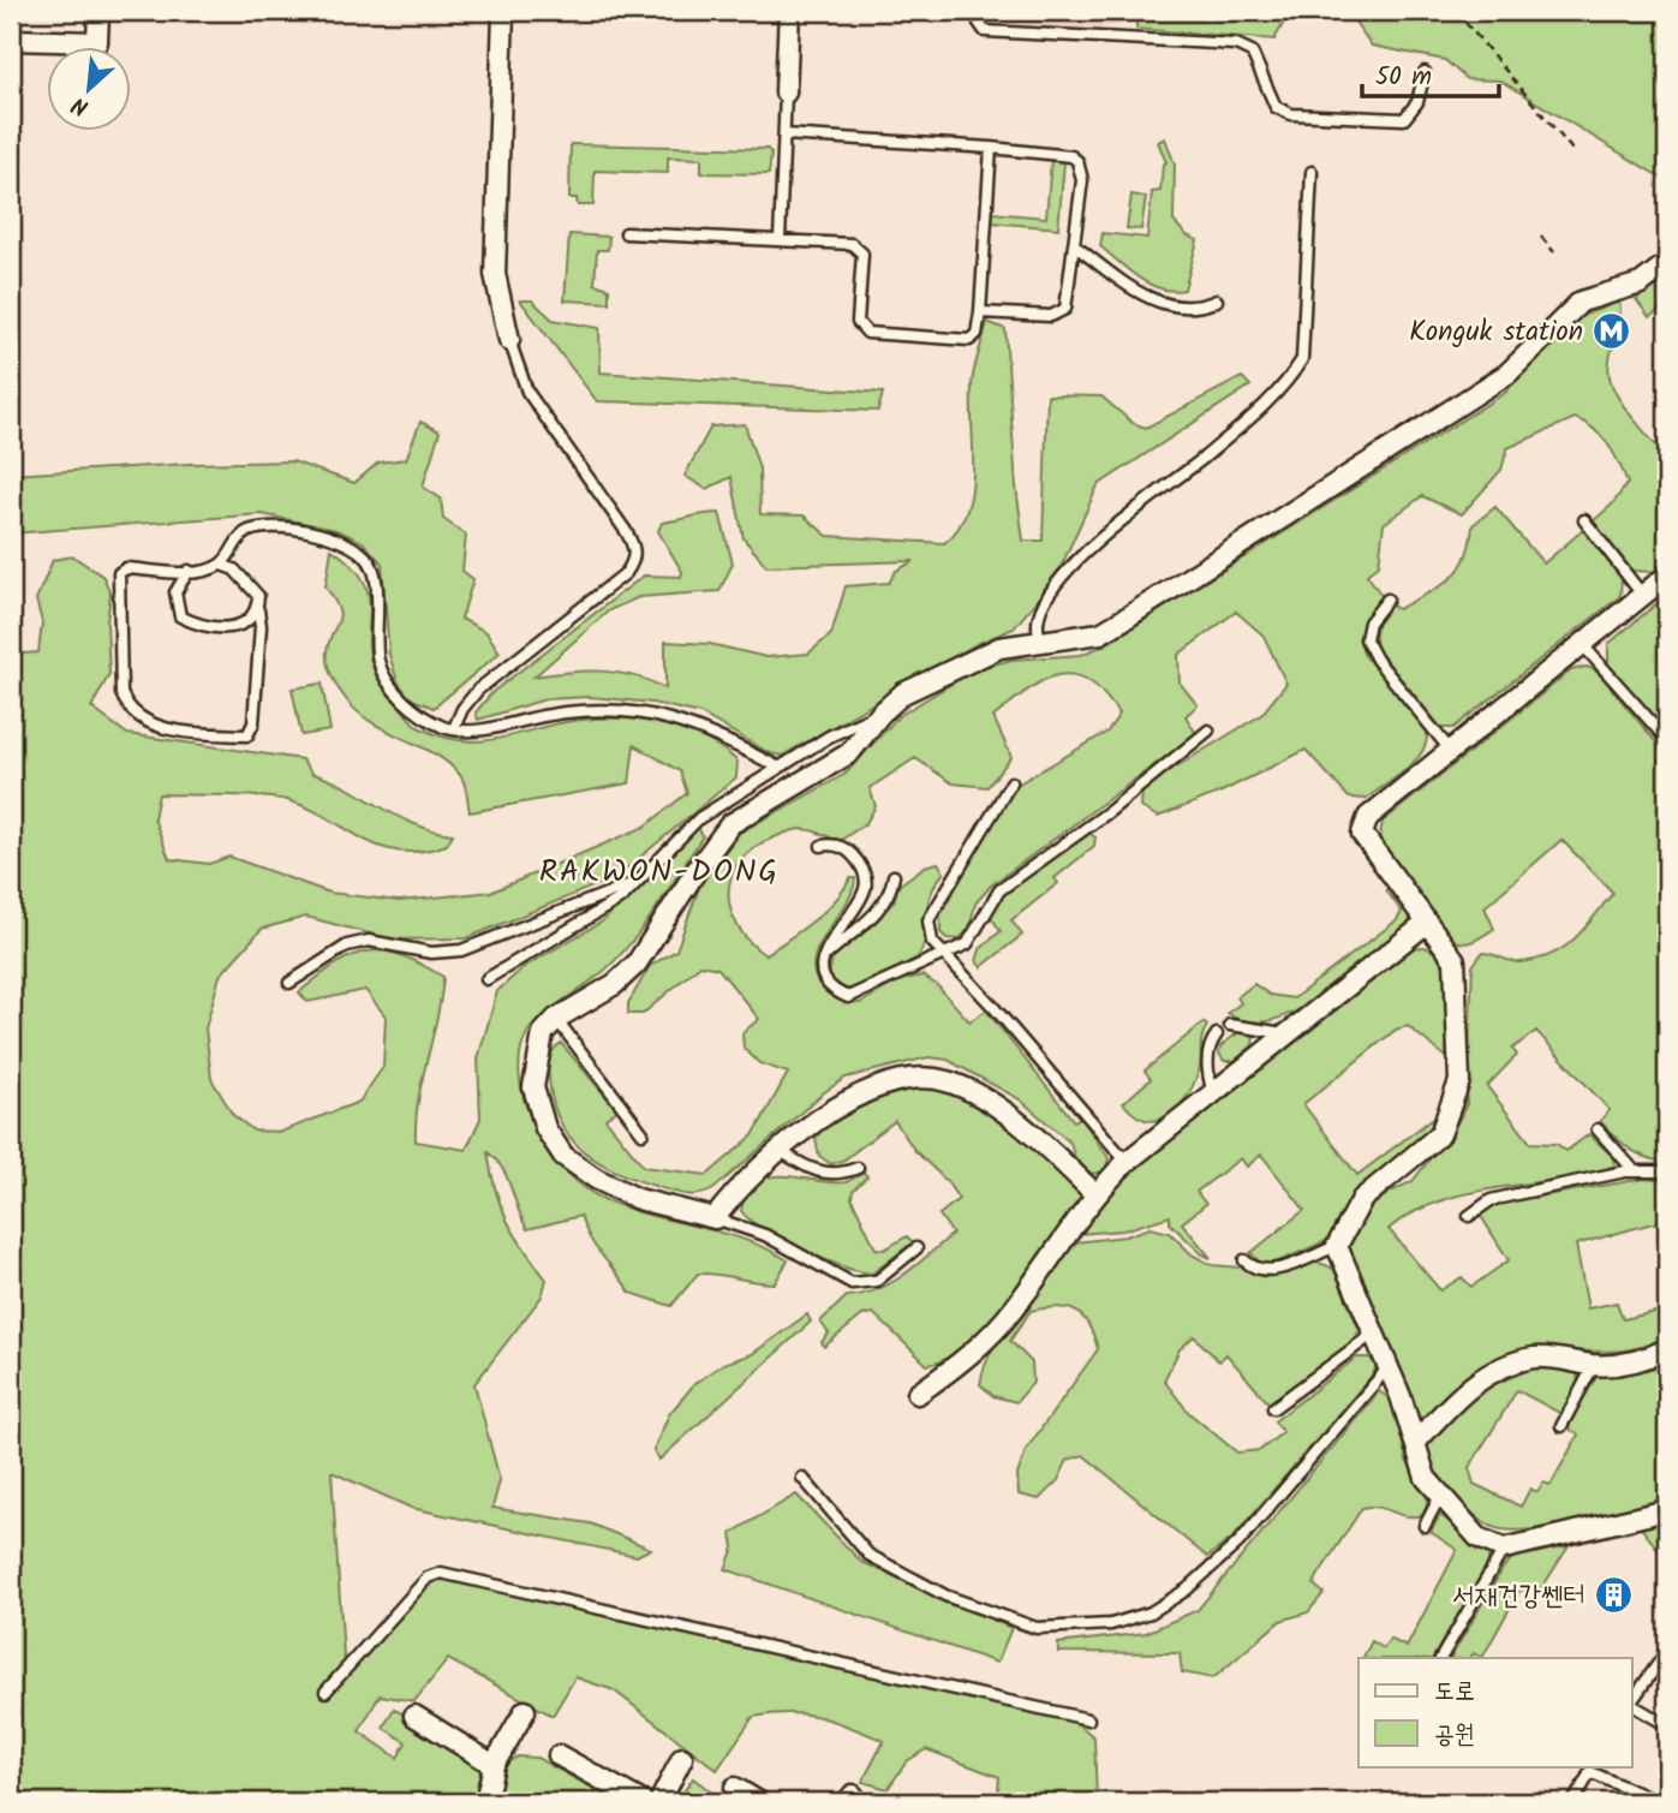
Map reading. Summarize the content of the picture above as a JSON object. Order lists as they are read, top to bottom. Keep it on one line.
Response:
{"districts":["RAKWON-DONG"],"places":{"metro station":["Konguk station"],"building":["서재건강쎈터"]},"legend":["도로","공원"],"scale_bar":"50 m","north":"bottom left"}
